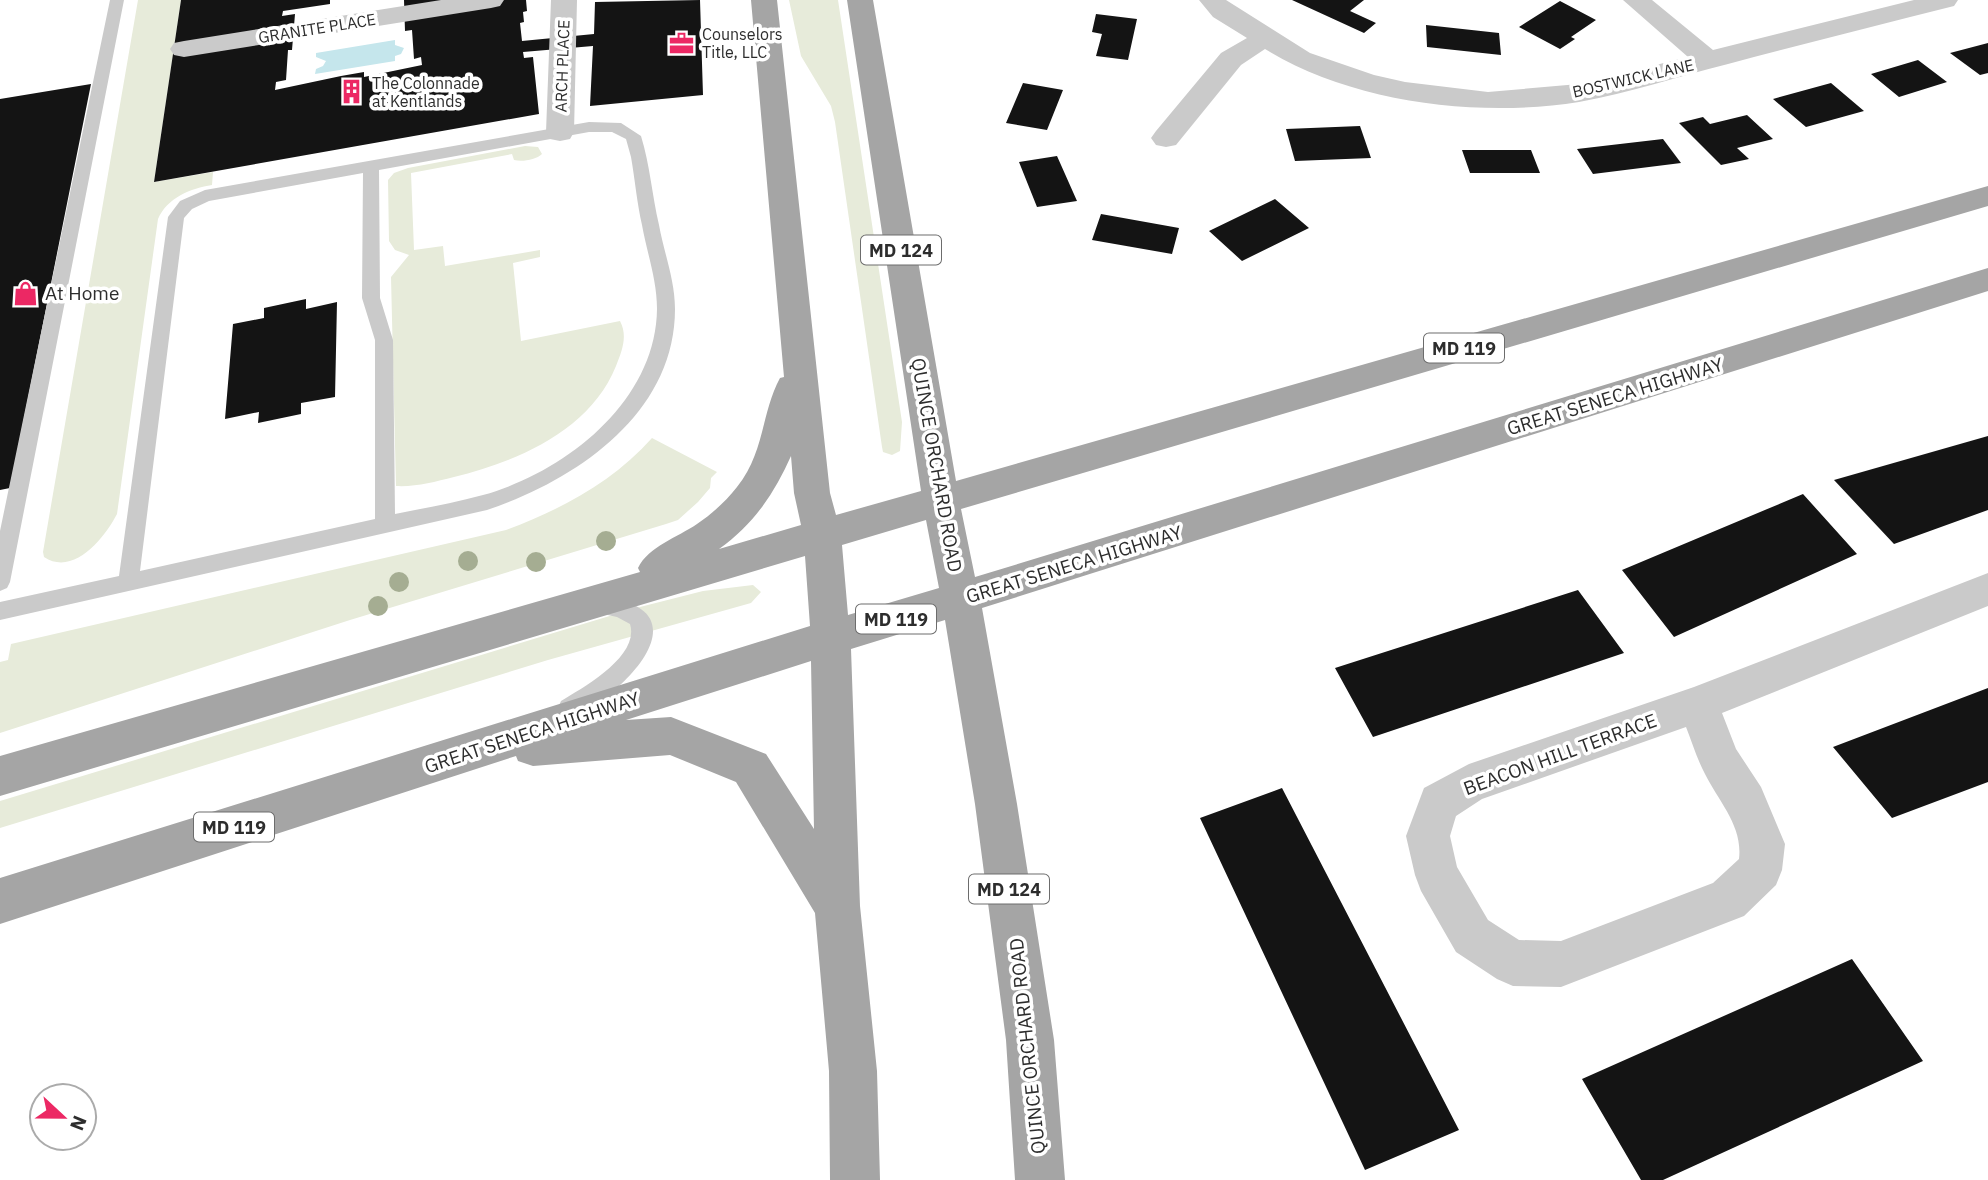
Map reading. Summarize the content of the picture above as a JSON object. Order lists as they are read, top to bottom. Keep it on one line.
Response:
{"streets":{"main road":["MD 124","MD 119","GREAT SENECA HIGHWAY","QUINCE ORCHARD ROAD"],"street":["GRANITE PLACE","ARCH PLACE","BOSTWICK LANE","BEACON HILL TERRACE"]},"crossings":[["MD 119","QUINCE ORCHARD ROAD"],["GREAT SENECA HIGHWAY","QUINCE ORCHARD ROAD"]],"places":{"office":["Counselors Title, LLC"],"building":["The Colonnade at Kentlands"],"shop":["At Home"]},"north":"right"}
